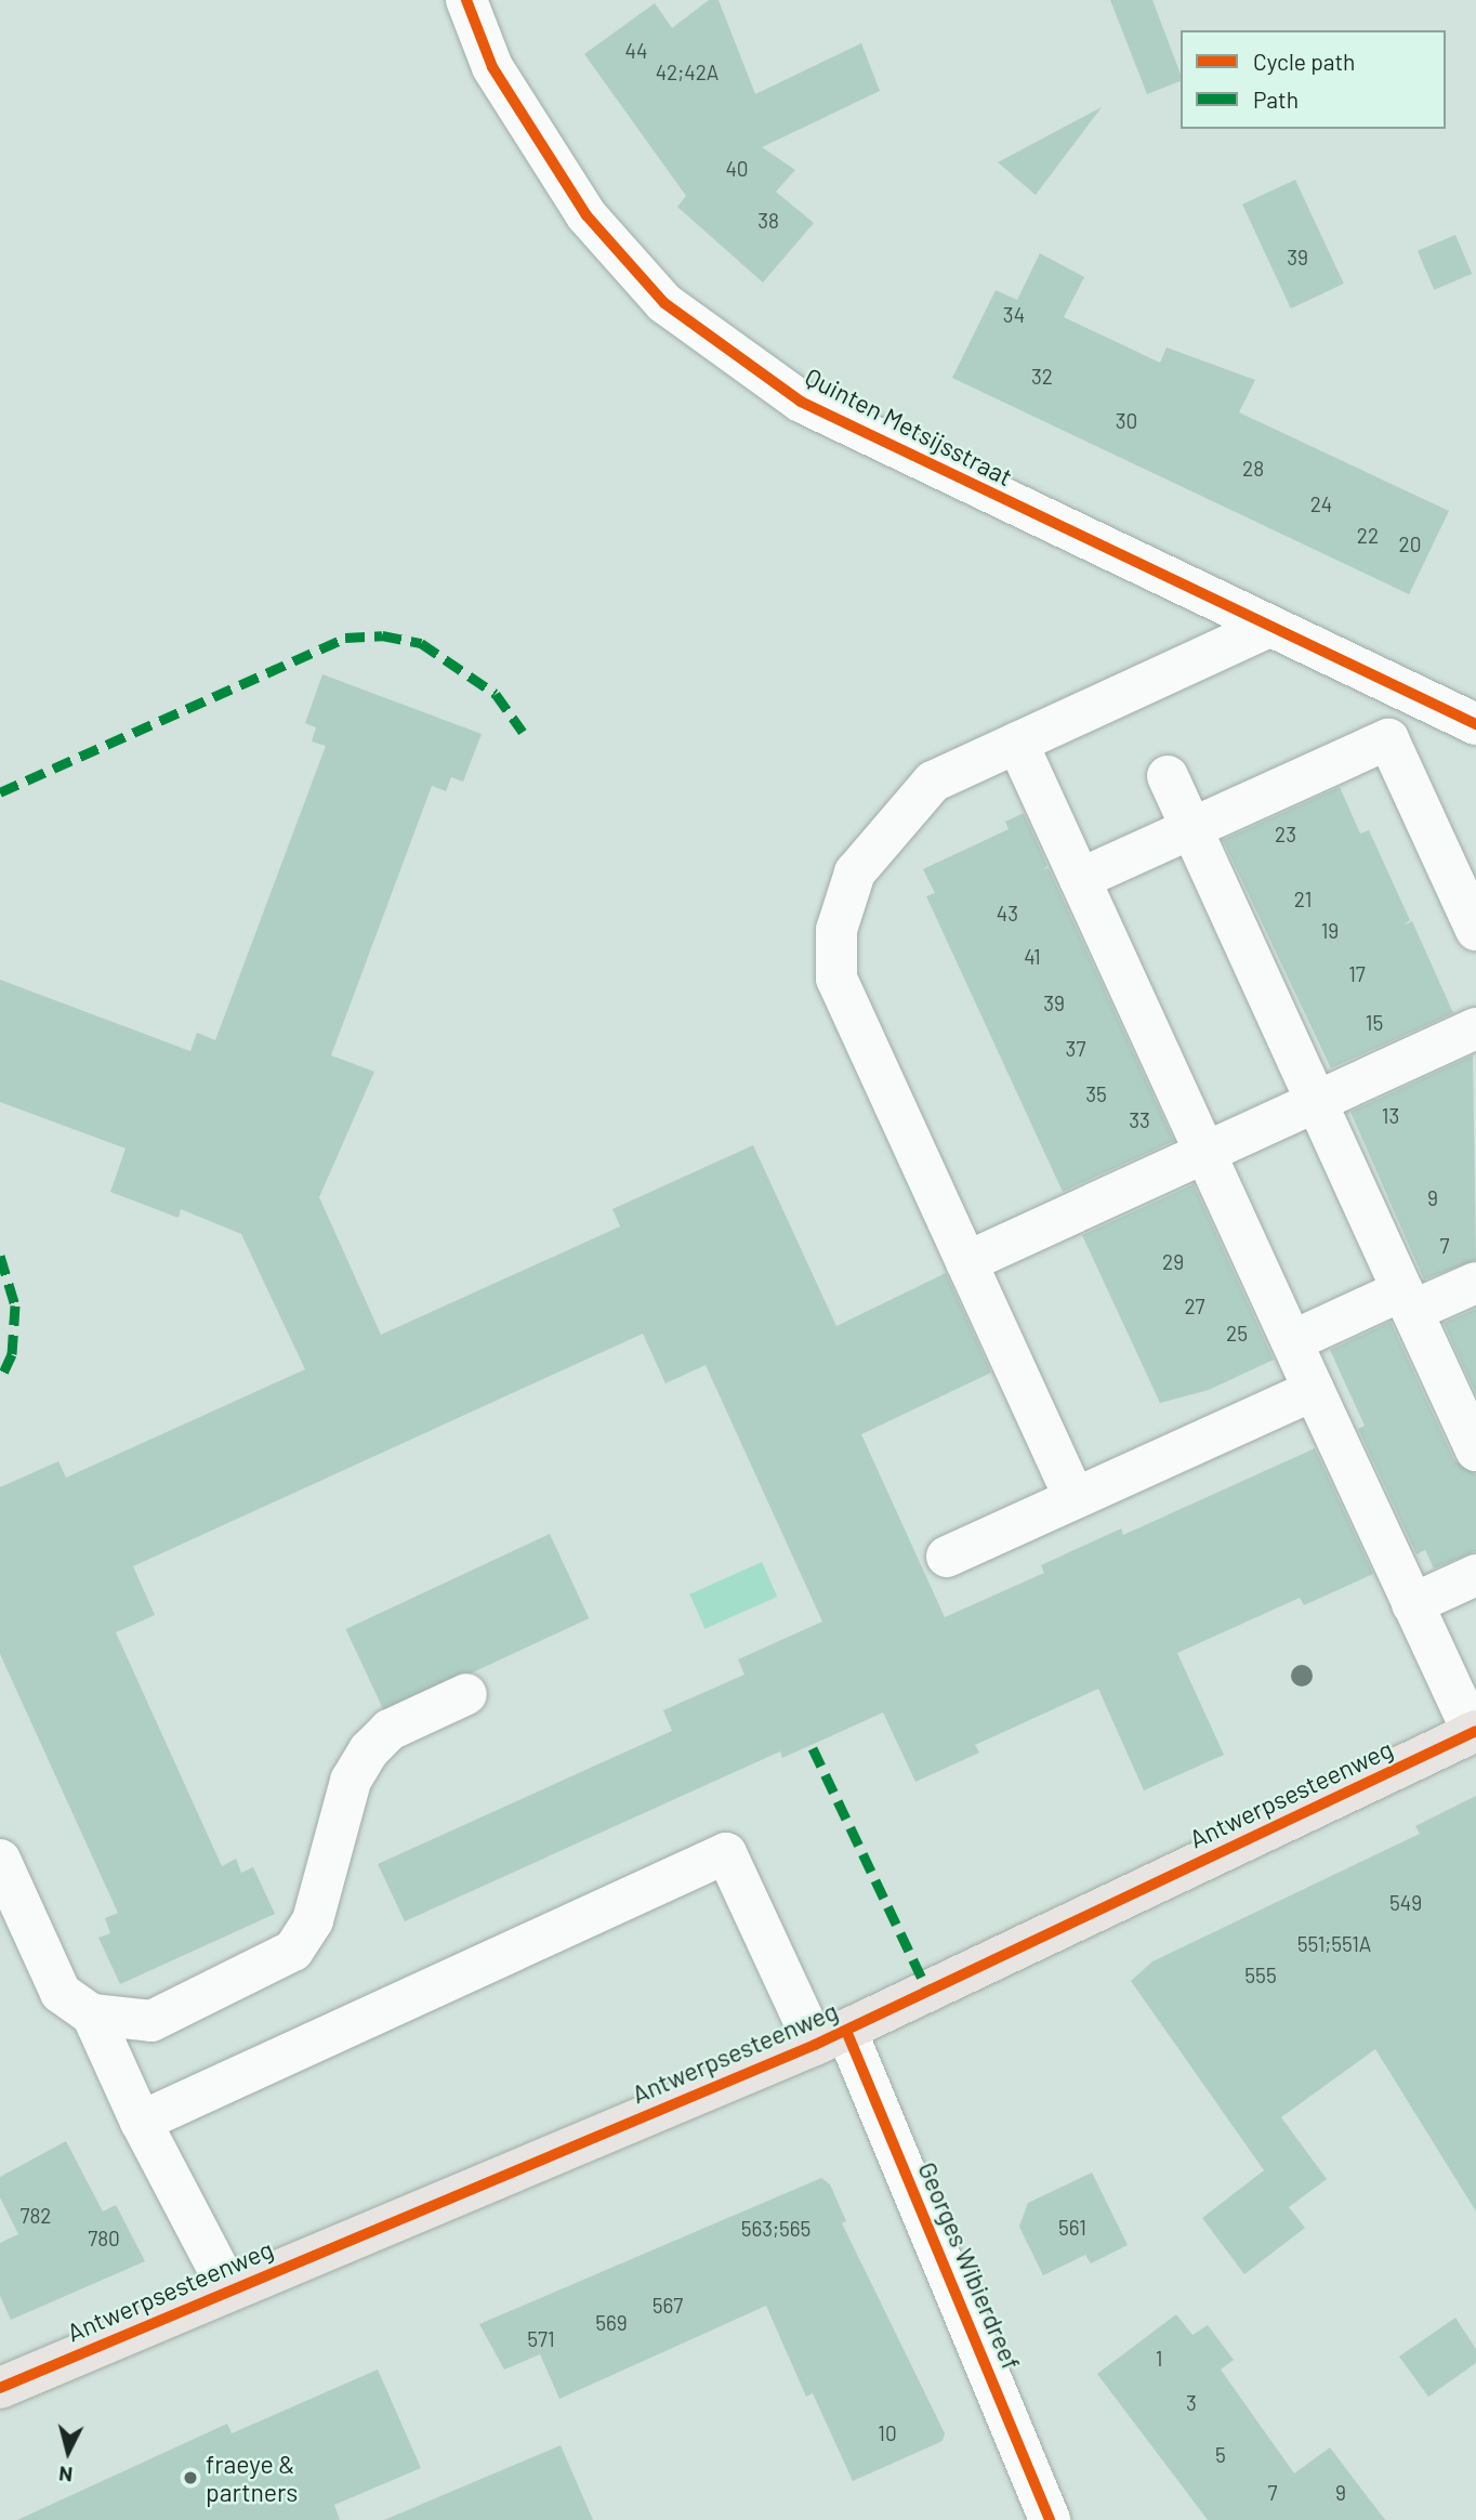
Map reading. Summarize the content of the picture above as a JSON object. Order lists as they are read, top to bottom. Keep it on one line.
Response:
{"streets":{"main road":["Antwerpsesteenweg"],"street":["Quinten Metsijsstraat","Georges Wibierdreef"]},"crossings":[["Antwerpsesteenweg","Georges Wibierdreef"]],"places":["fraeye & partners"],"house_numbers":["44","42;42A","40","38","39","34","32","30","28","24","22","20","23","21","43","19","41","17","39","15","37","35","13","33","9","7","29","27","25","549","551;551A","555","782","561","563;565","780","567","569","571","1","3","10","5","7","9"],"legend":["Cycle path","Path"],"north":"bottom"}
